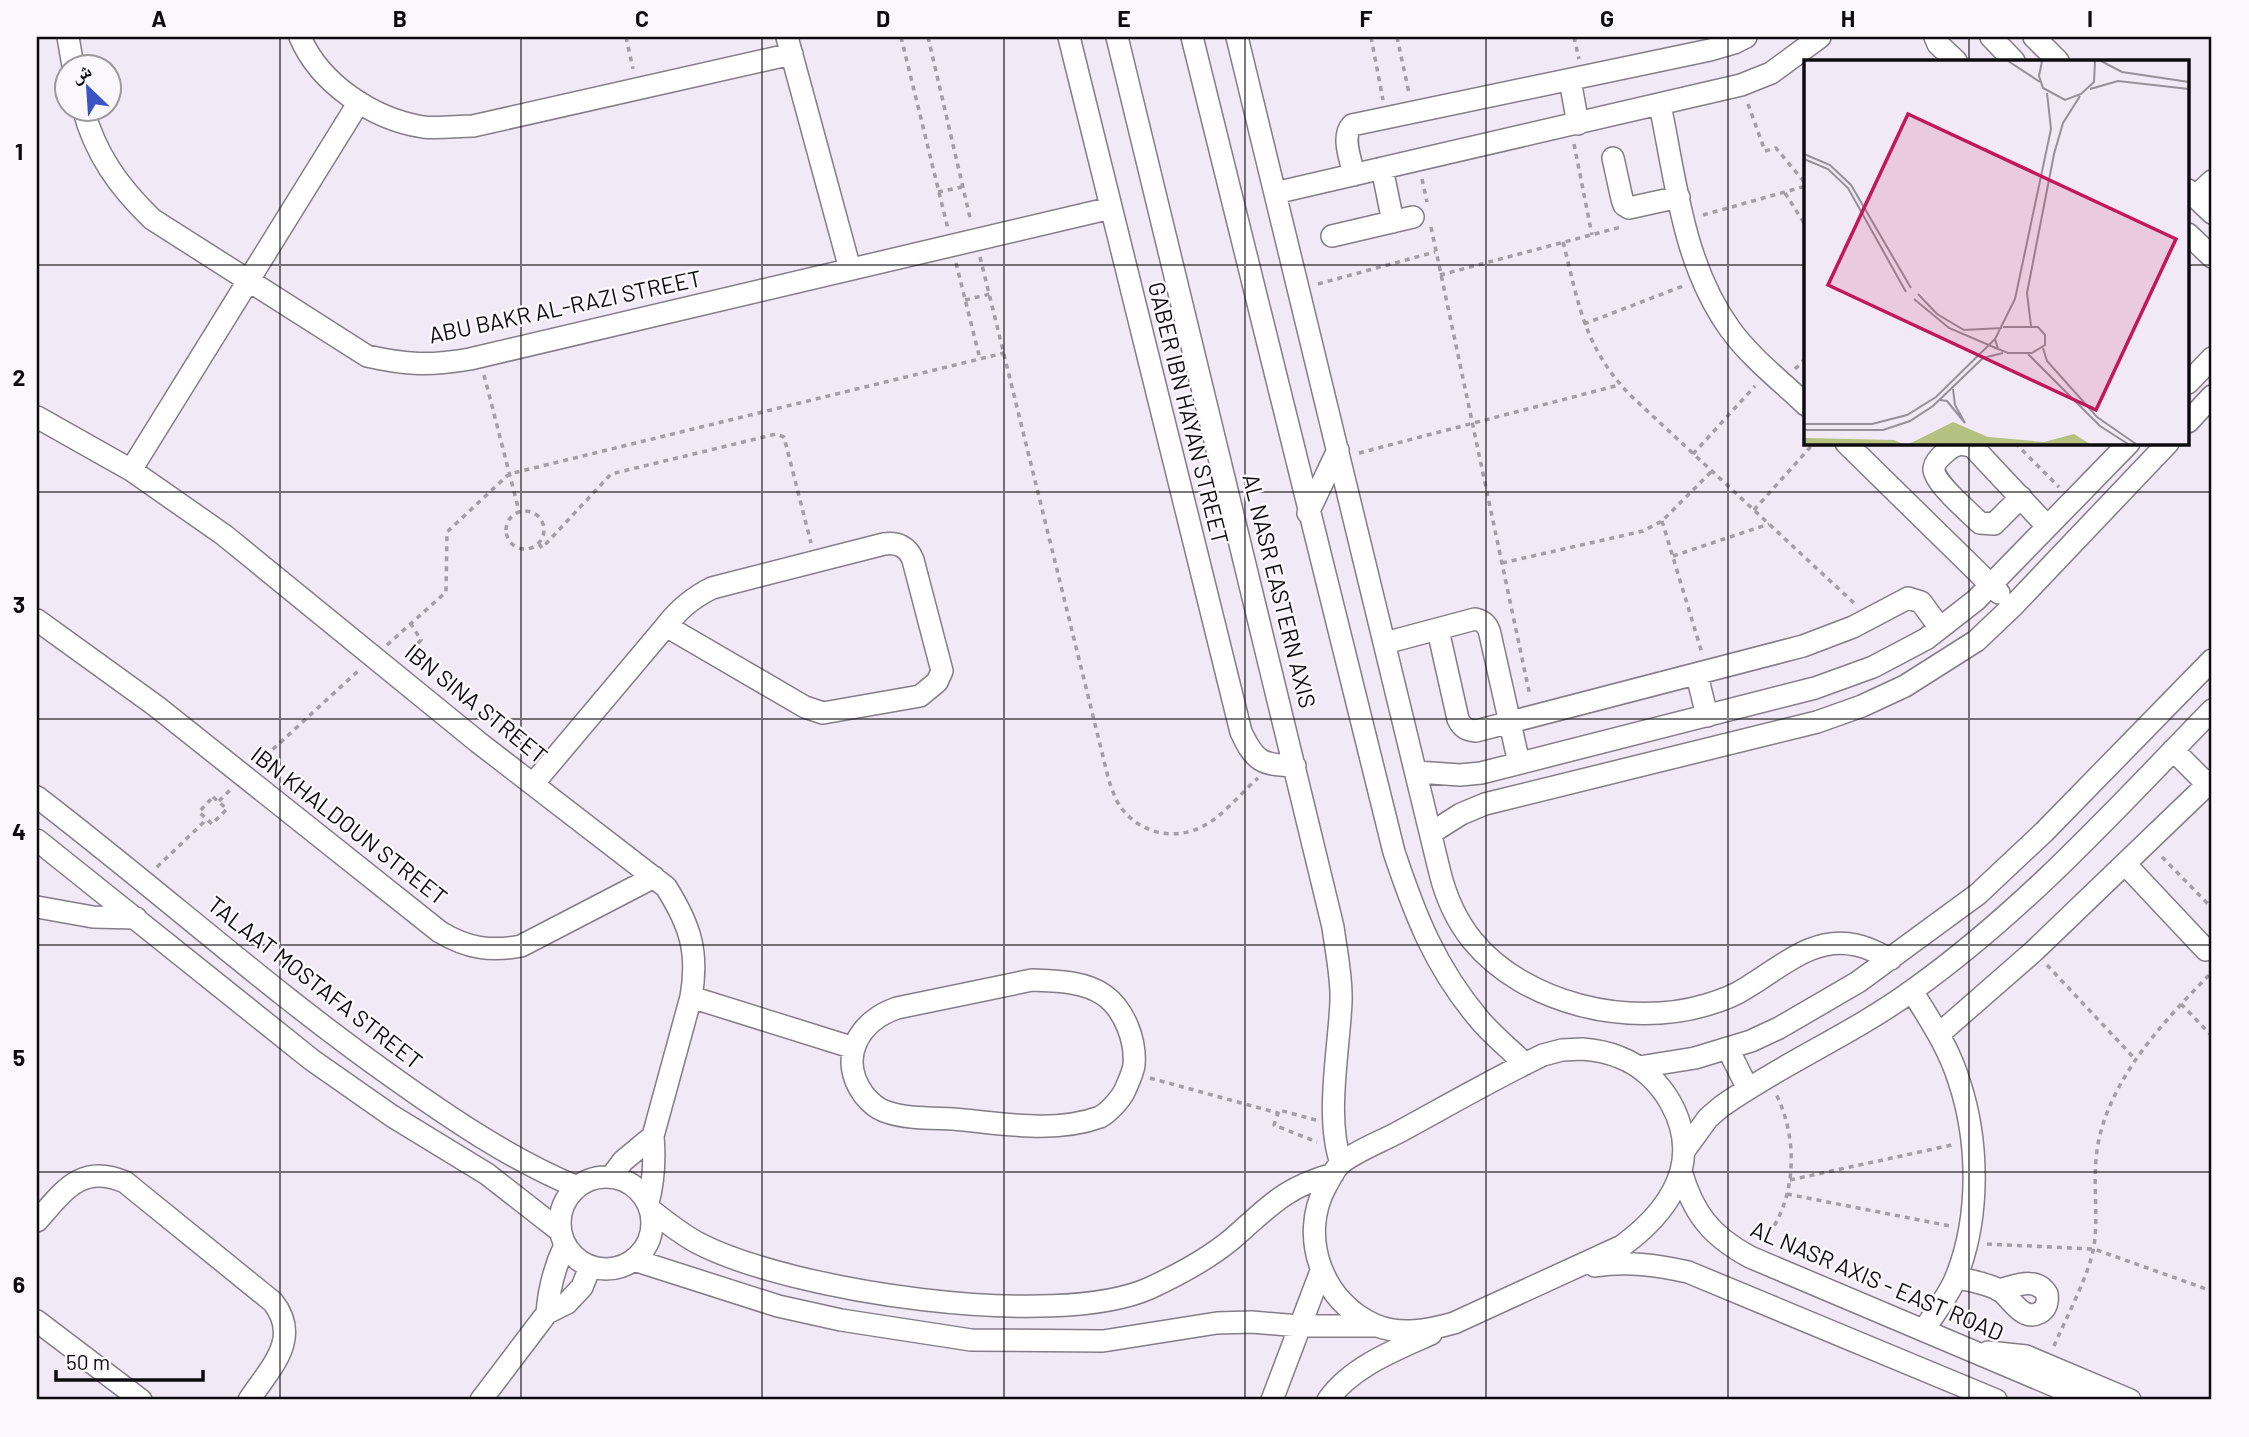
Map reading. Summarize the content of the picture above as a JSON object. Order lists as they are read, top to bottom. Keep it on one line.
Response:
{"streets":{"street":["ABU BAKR AL-RAZI STREET","GABER IBN HAYAN STREET","AL NASR EASTERN AXIS","IBN SINA STREET","IBN KHALDOUN STREET","TALAAT MOSTAFA STREET","AL NASR AXIS - EAST ROAD"]},"crossings":[["ABU BAKR AL-RAZI STREET","GABER IBN HAYAN STREET"],["IBN SINA STREET","IBN KHALDOUN STREET"],["IBN SINA STREET","TALAAT MOSTAFA STREET"]],"scale_bar":"50 m","north":"top left","grid":{"columns":["A","B","C","D","E","F","G","H","I"],"rows":["1","2","3","4","5","6"]}}
